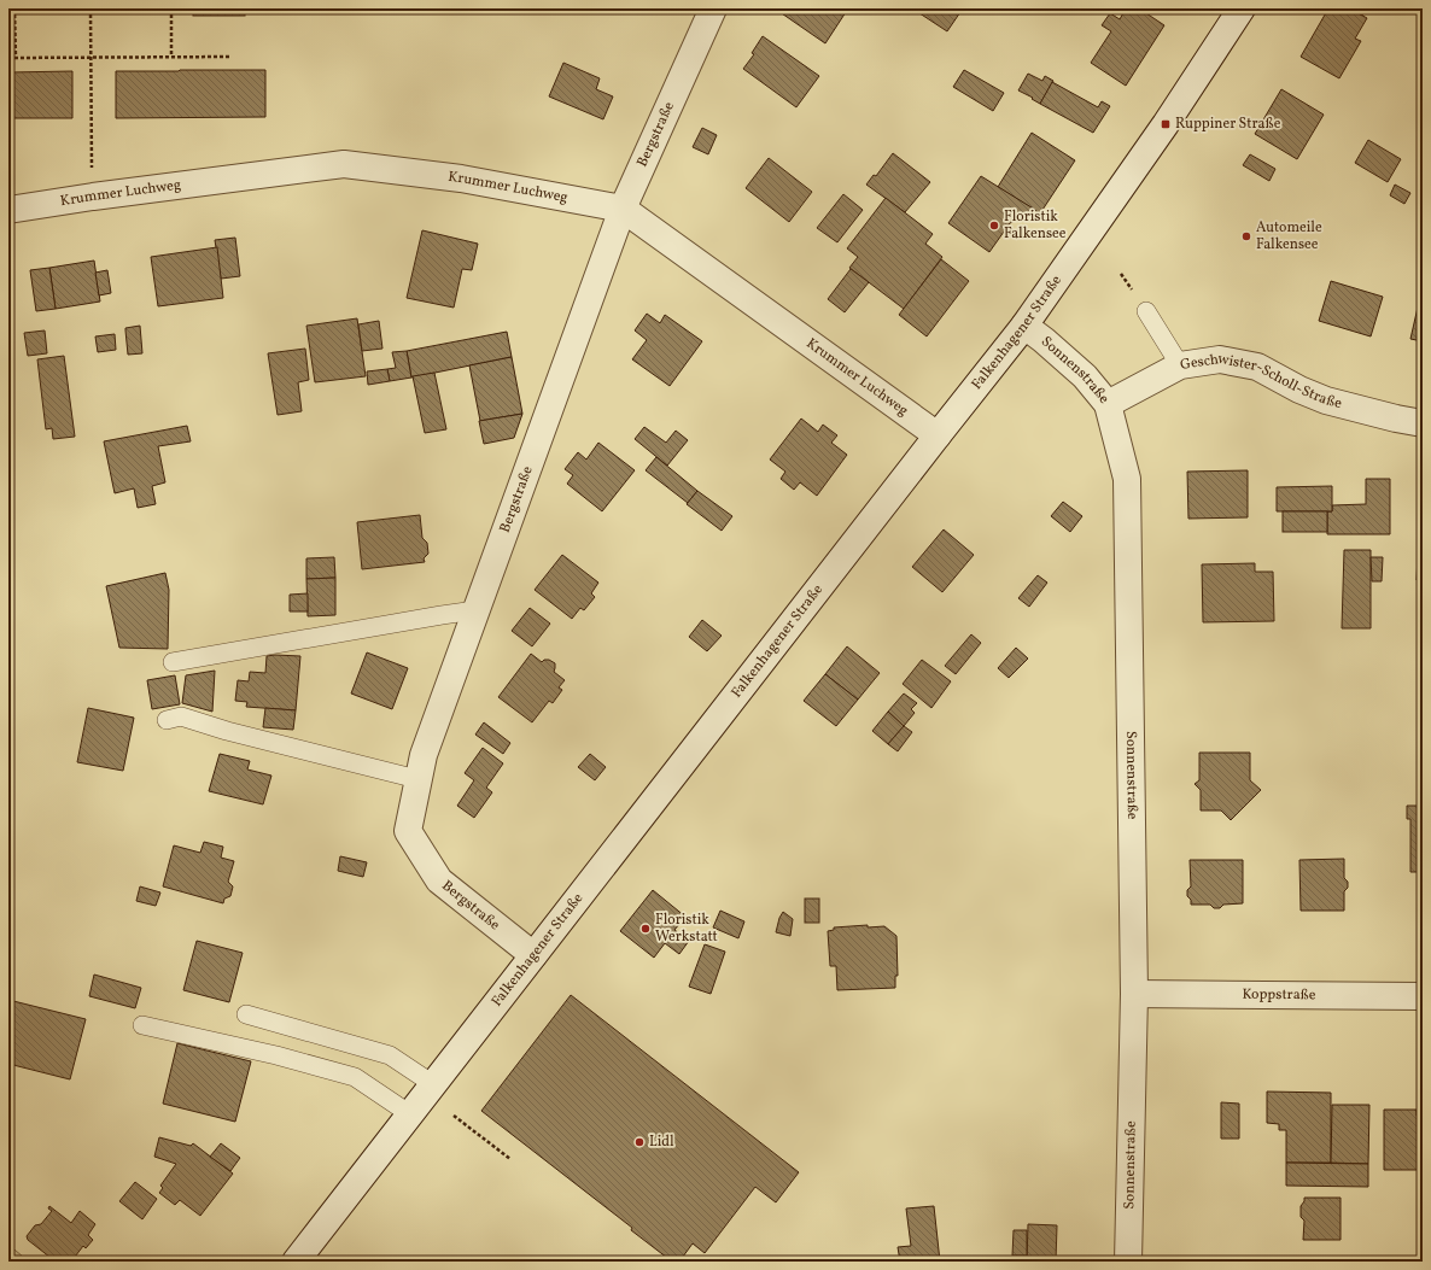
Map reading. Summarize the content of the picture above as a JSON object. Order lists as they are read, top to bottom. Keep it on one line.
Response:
{"streets":{"street":["Bergstraße","Krummer Luchweg","Falkenhagener Straße","Sonnenstraße","Geschwister-Scholl-Straße","Koppstraße"]},"crossings":[["Bergstraße","Krummer Luchweg"],["Bergstraße","Falkenhagener Straße"],["Krummer Luchweg","Falkenhagener Straße"],["Falkenhagener Straße","Sonnenstraße"],["Sonnenstraße","Geschwister-Scholl-Straße"],["Sonnenstraße","Koppstraße"]],"places":{"transit":["Ruppiner Straße"],"other":["Floristik Falkensee","Automeile Falkensee","Floristik Werkstatt","Lidl"]}}
